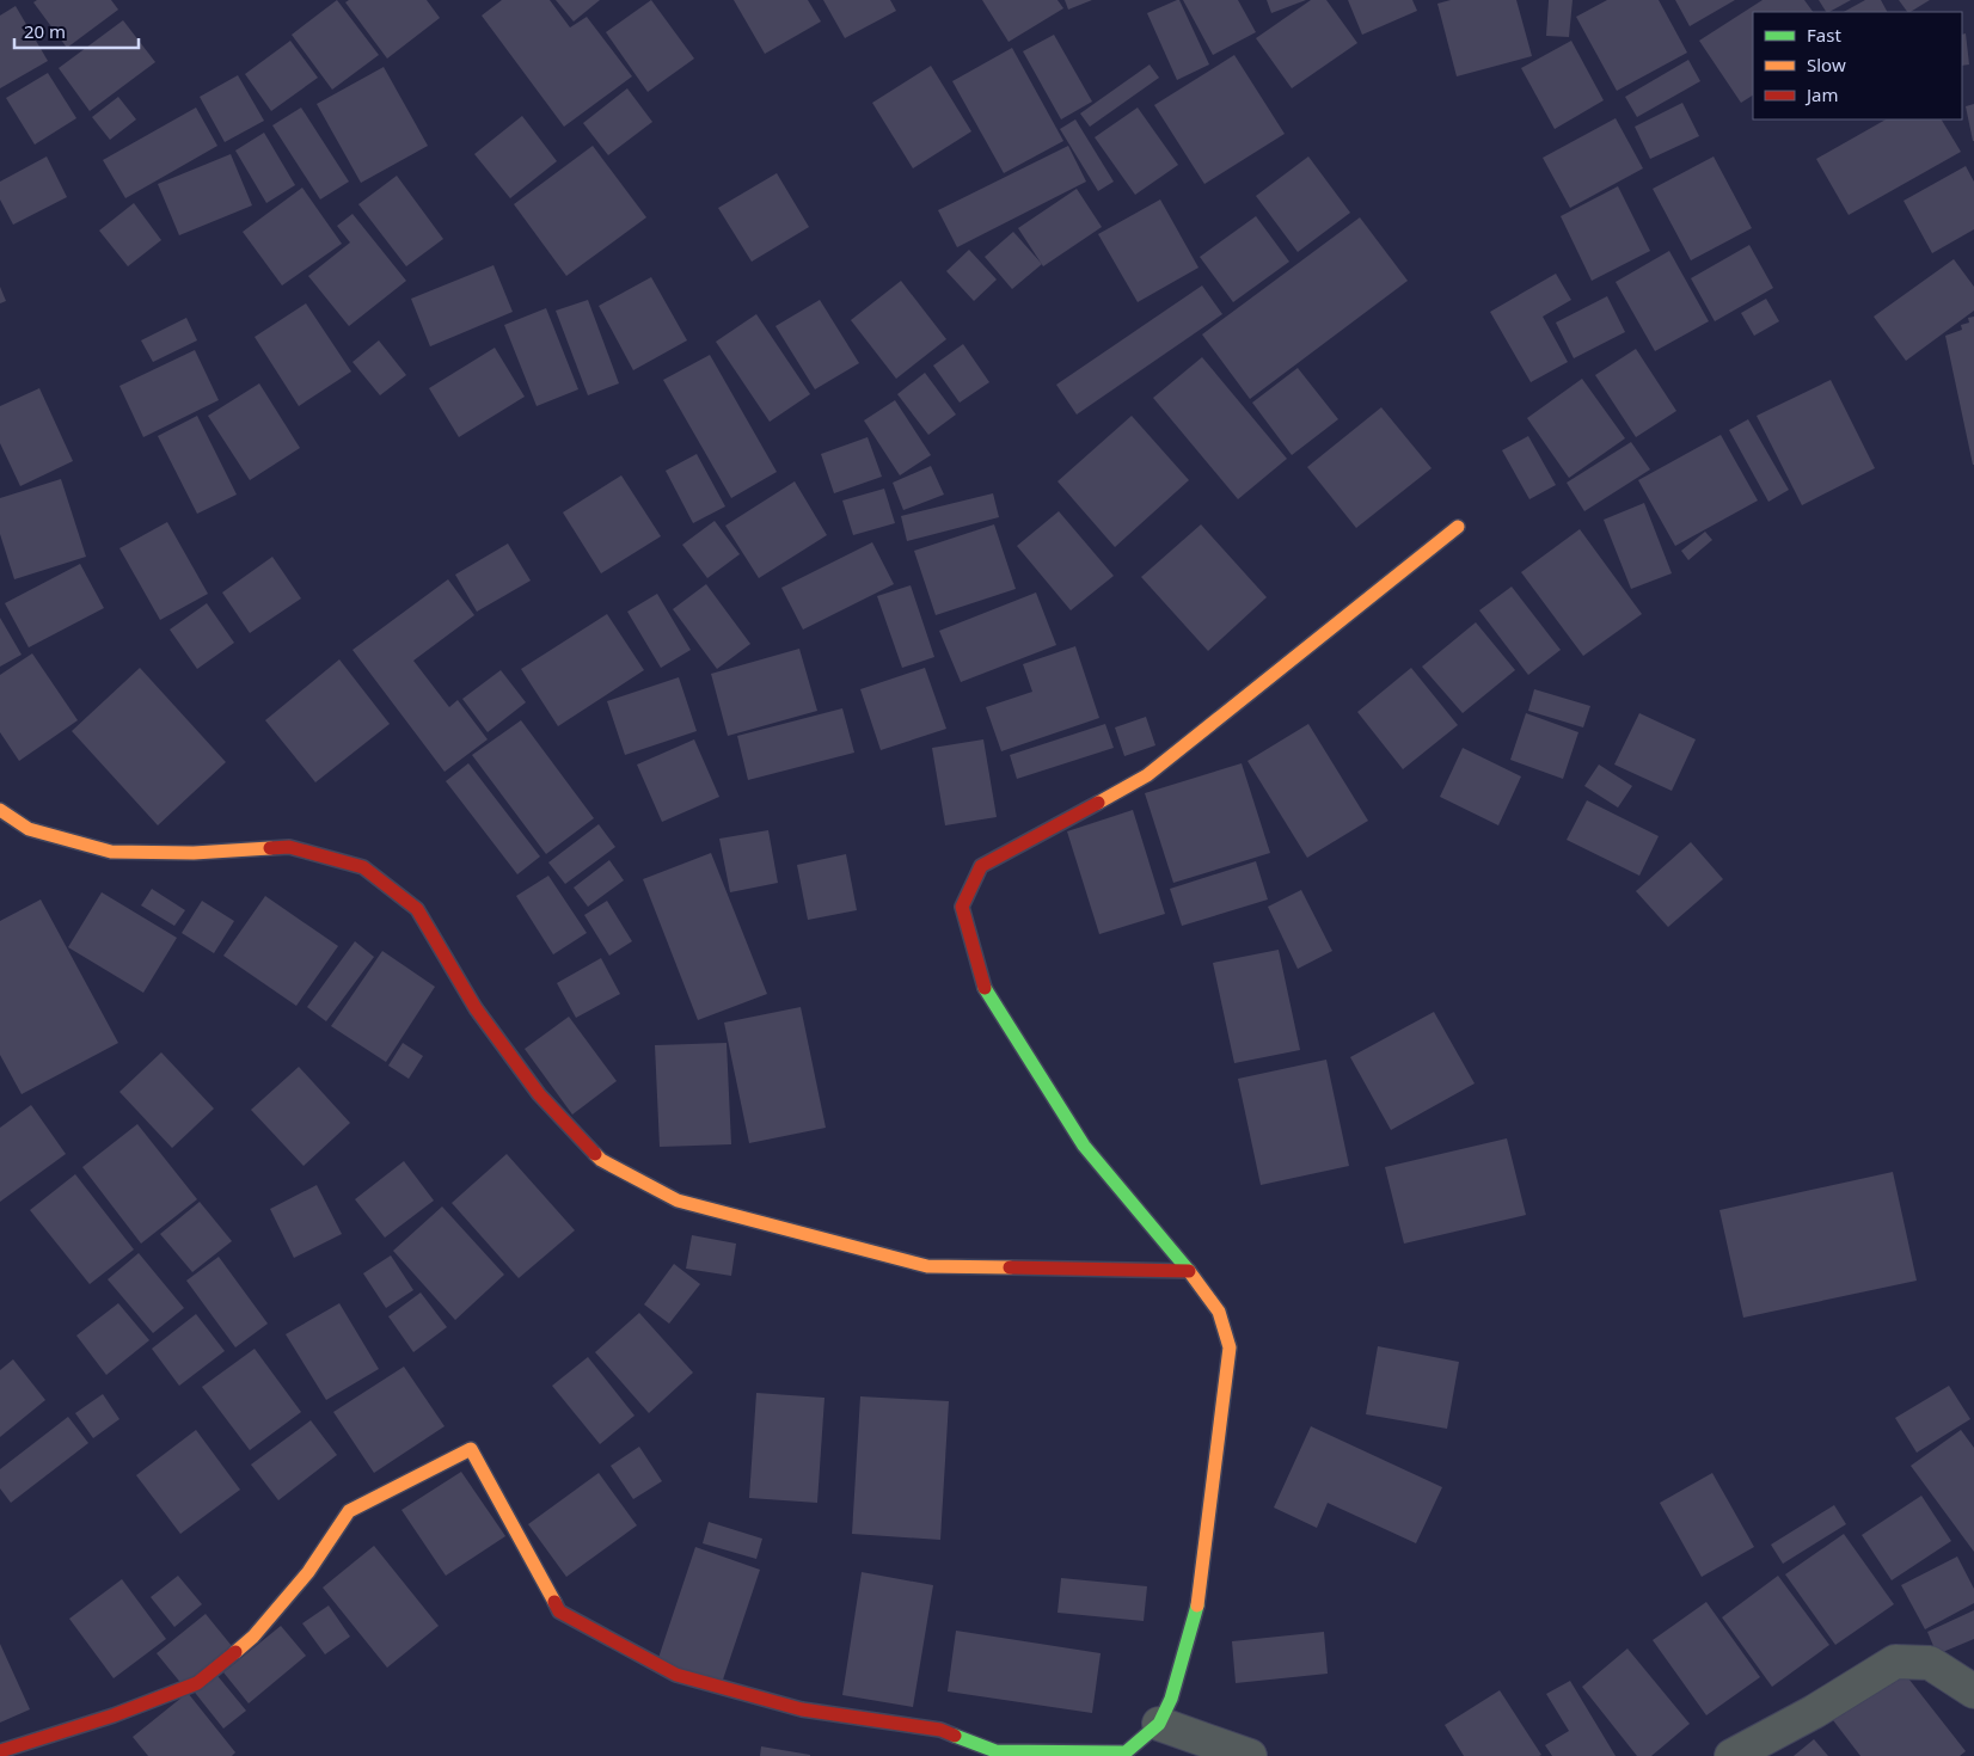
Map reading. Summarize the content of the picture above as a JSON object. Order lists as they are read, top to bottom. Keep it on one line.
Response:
{"legend":["Fast","Slow","Jam"],"scale_bar":"20 m"}
